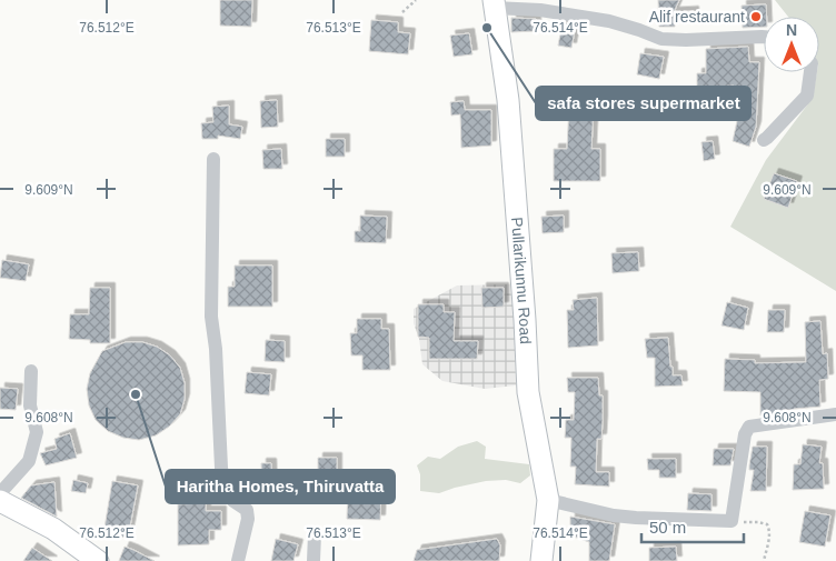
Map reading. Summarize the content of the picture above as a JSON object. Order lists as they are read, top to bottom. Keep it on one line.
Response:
{"streets":{"main road":["Pullarikunnu Road"]},"places":["Alif restaurant","safa stores supermarket","Haritha Homes, Thiruvatta"],"scale_bar":"50 m","north":"top","coordinates":["76.512°E","76.513°E","76.514°E","9.609°N","9.608°N"]}
